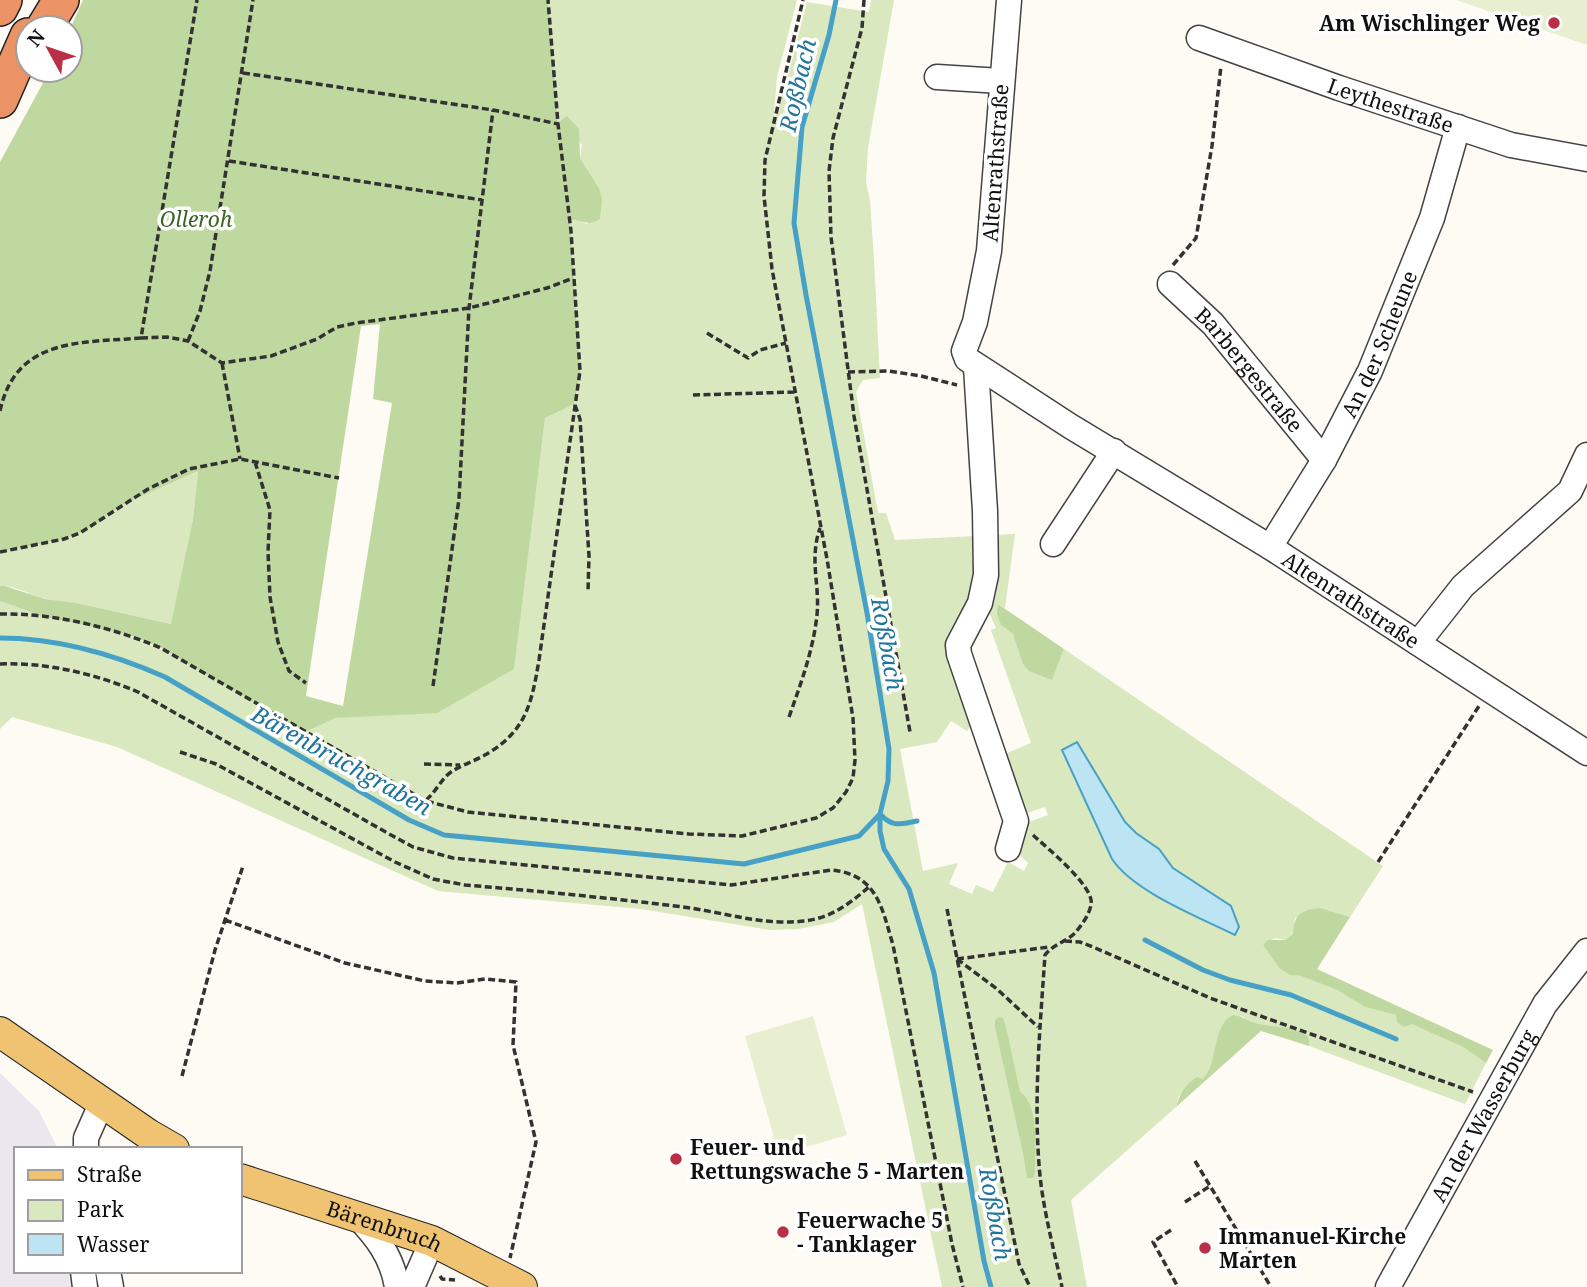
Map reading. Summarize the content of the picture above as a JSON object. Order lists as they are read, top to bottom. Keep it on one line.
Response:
{"streets":{"main road":["Bärenbruch"],"street":["Leythestraße","Altenrathstraße","An der Scheune","Barbergestraße","An der Wasserburg"]},"crossings":[["Leythestraße","An der Scheune"],["Altenrathstraße","An der Scheune"],["An der Scheune","Barbergestraße"]],"water":["Roßbach","Bärenbruchgraben"],"parks":["Olleroh"],"places":["Am Wischlinger Weg","Feuer- und Rettungswache 5 - Marten","Feuerwache 5 - Tanklager","Immanuel-Kirche Marten"],"legend":["Straße","Park","Wasser"],"north":"top left"}
